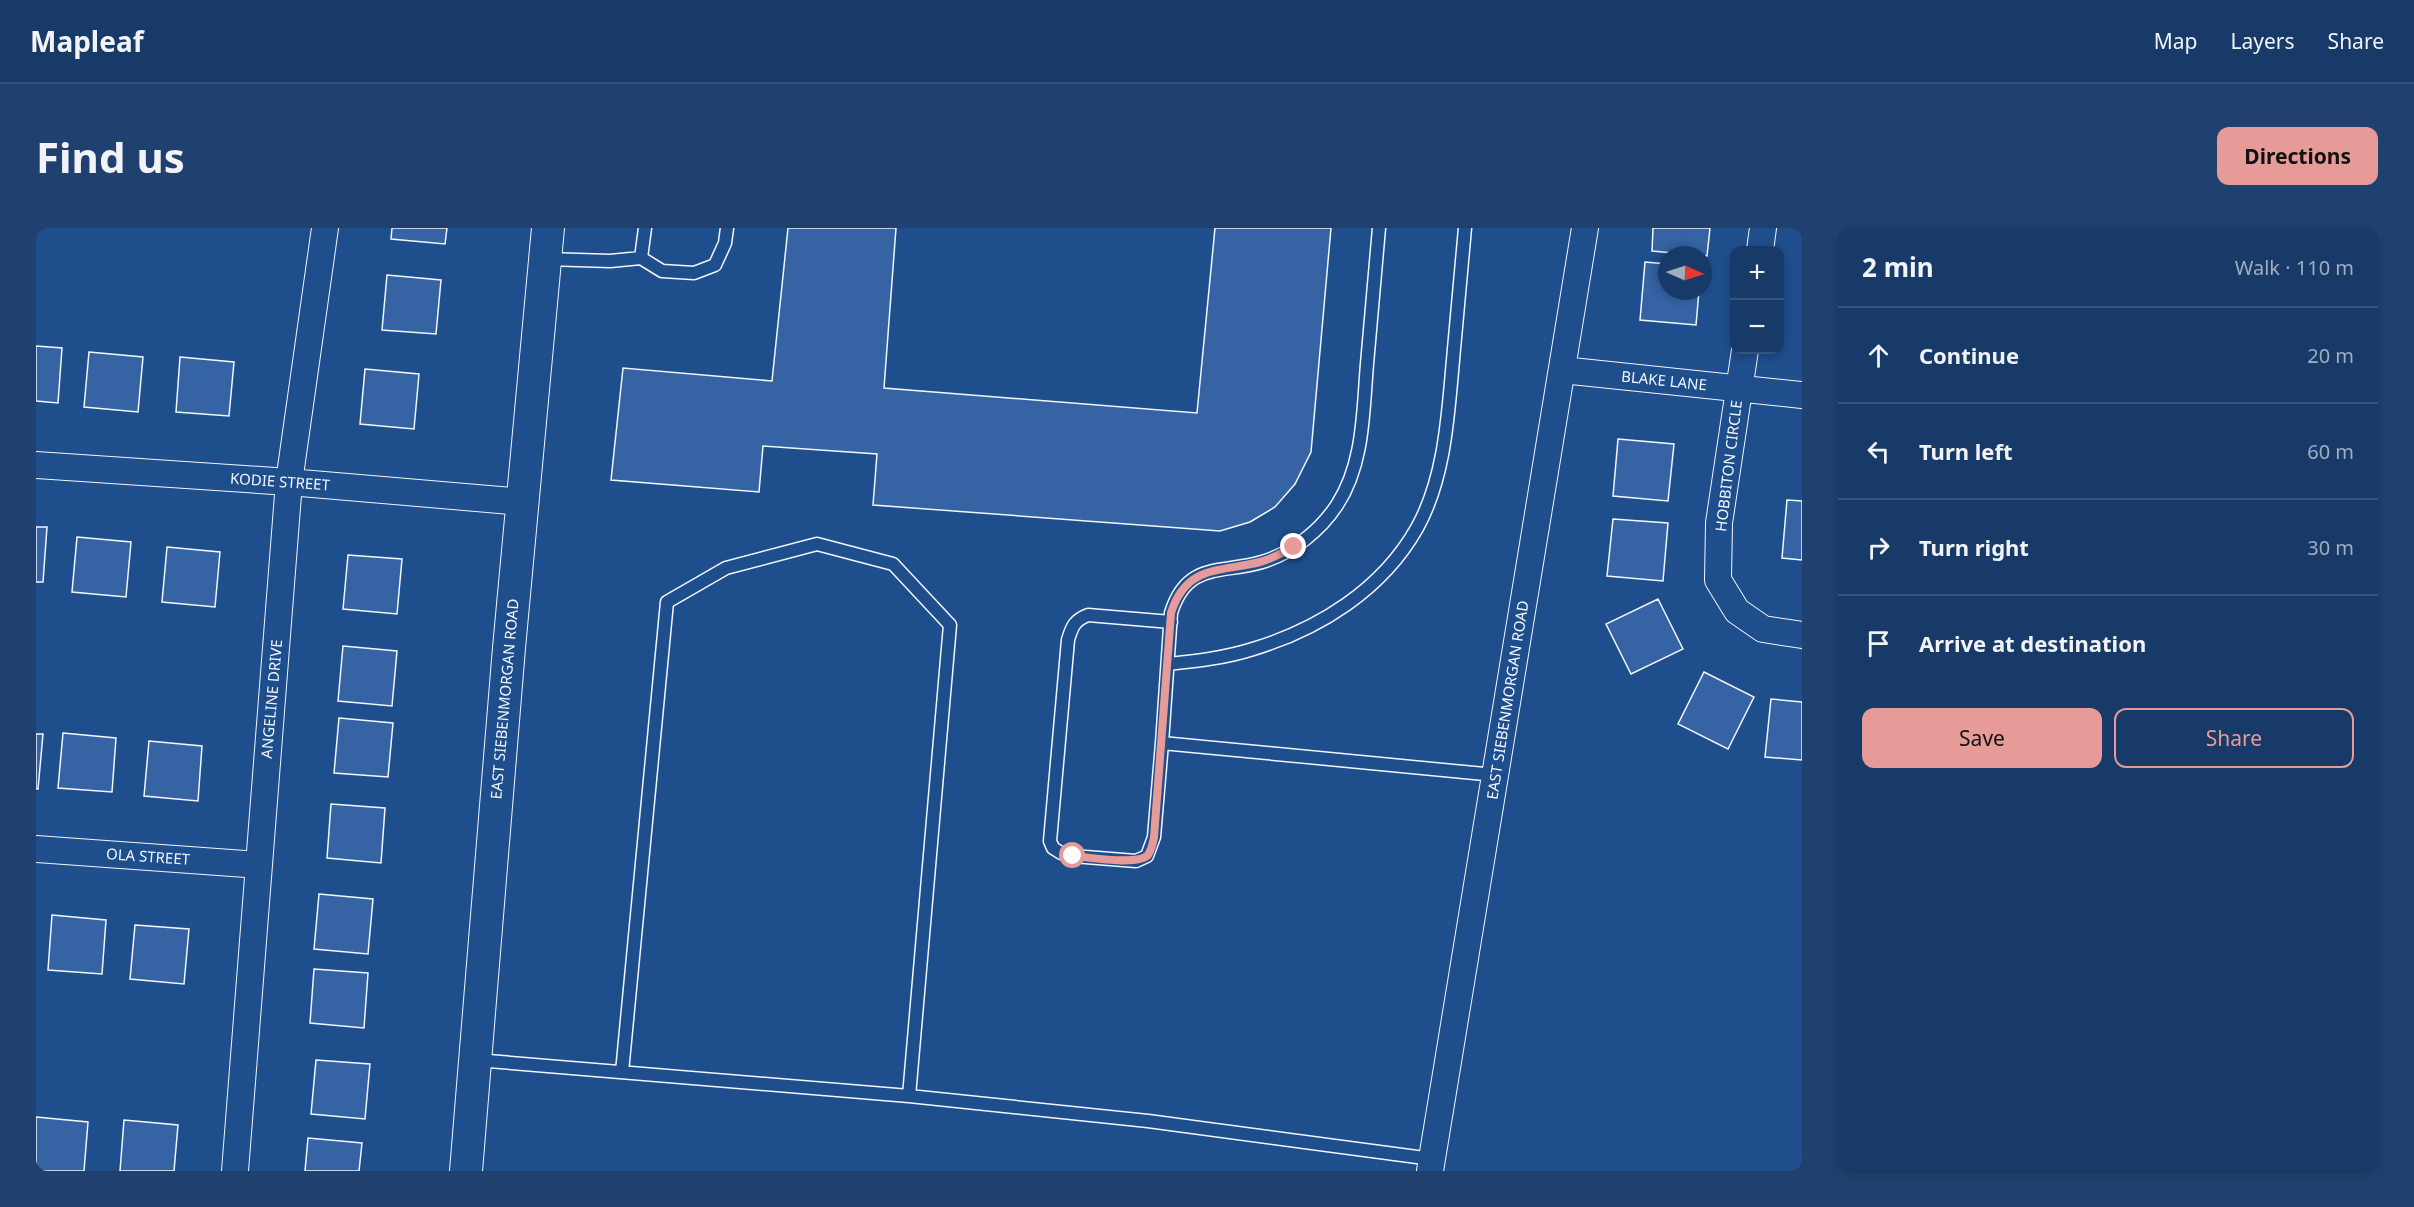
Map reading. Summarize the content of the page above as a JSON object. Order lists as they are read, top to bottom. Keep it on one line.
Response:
{"streets":{"street":["BLAKE LANE","HOBBITON CIRCLE","KODIE STREET","ANGELINE DRIVE","EAST SIEBENMORGAN ROAD","OLA STREET"]},"crossings":[["BLAKE LANE","HOBBITON CIRCLE"],["BLAKE LANE","EAST SIEBENMORGAN ROAD"],["KODIE STREET","ANGELINE DRIVE"],["KODIE STREET","EAST SIEBENMORGAN ROAD"],["ANGELINE DRIVE","OLA STREET"]],"north":"right","page":{"header":"Mapleaf","nav":["Map","Layers","Share"],"buttons":["Directions",["Save","Share"]],"title":"Find us","heading":["2 min","Walk · 110 m"],"map_buttons":["+","−"],"list":[["Continue","20 m"],["Turn left","60 m"],["Turn right","30 m"],"Arrive at destination"]}}
